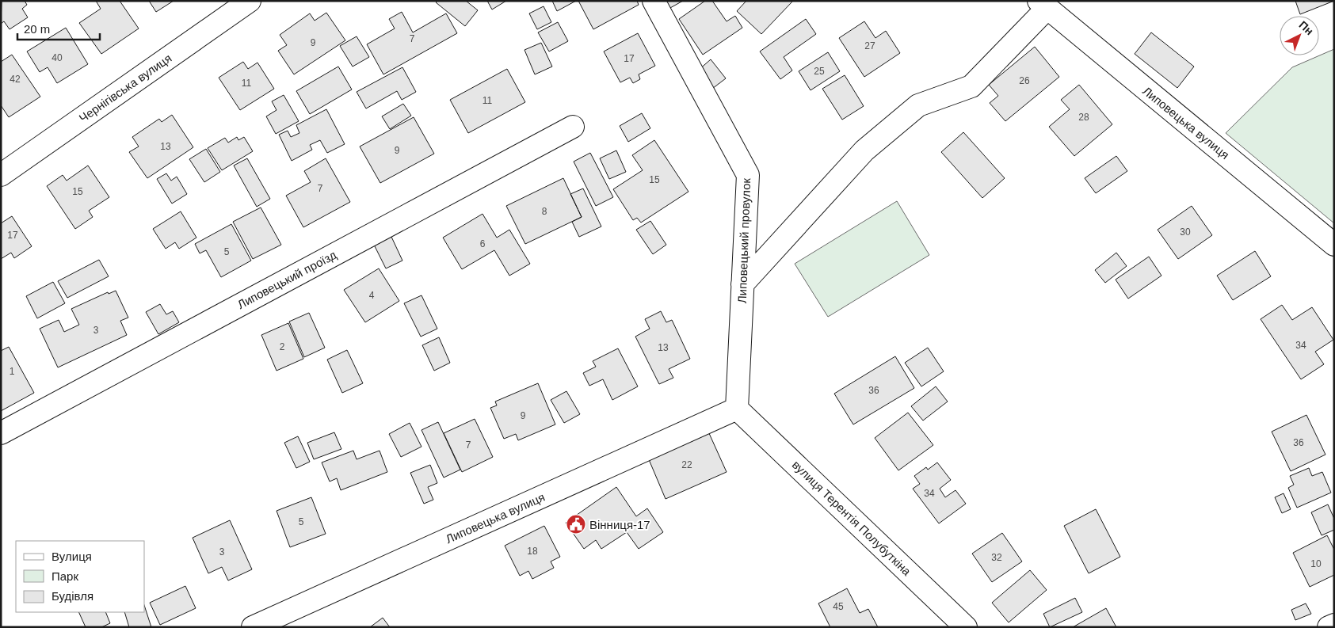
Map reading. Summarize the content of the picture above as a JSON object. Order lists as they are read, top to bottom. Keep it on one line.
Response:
{"streets":{"street":["Чернігівська вулиця","Липовецька вулиця","Липовецький провулок","Липовецький проїзд","вулиця Терентія Полубуткіна"]},"crossings":[["Липовецька вулиця","Липовецький провулок"],["Липовецька вулиця","вулиця Терентія Полубуткіна"],["Липовецький провулок","вулиця Терентія Полубуткіна"]],"places":{"public building":["Вінниця-17"]},"house_numbers":["7","9","27","40","17","25","42","26","11","11","28","13","9","15","7","15","8","30","17","6","5","4","3","34","2","13","1","36","9","36","7","22","34","5","18","3","32","10","45"],"legend":["Вулиця","Парк","Будівля"],"scale_bar":"20 m","north":"top right"}
